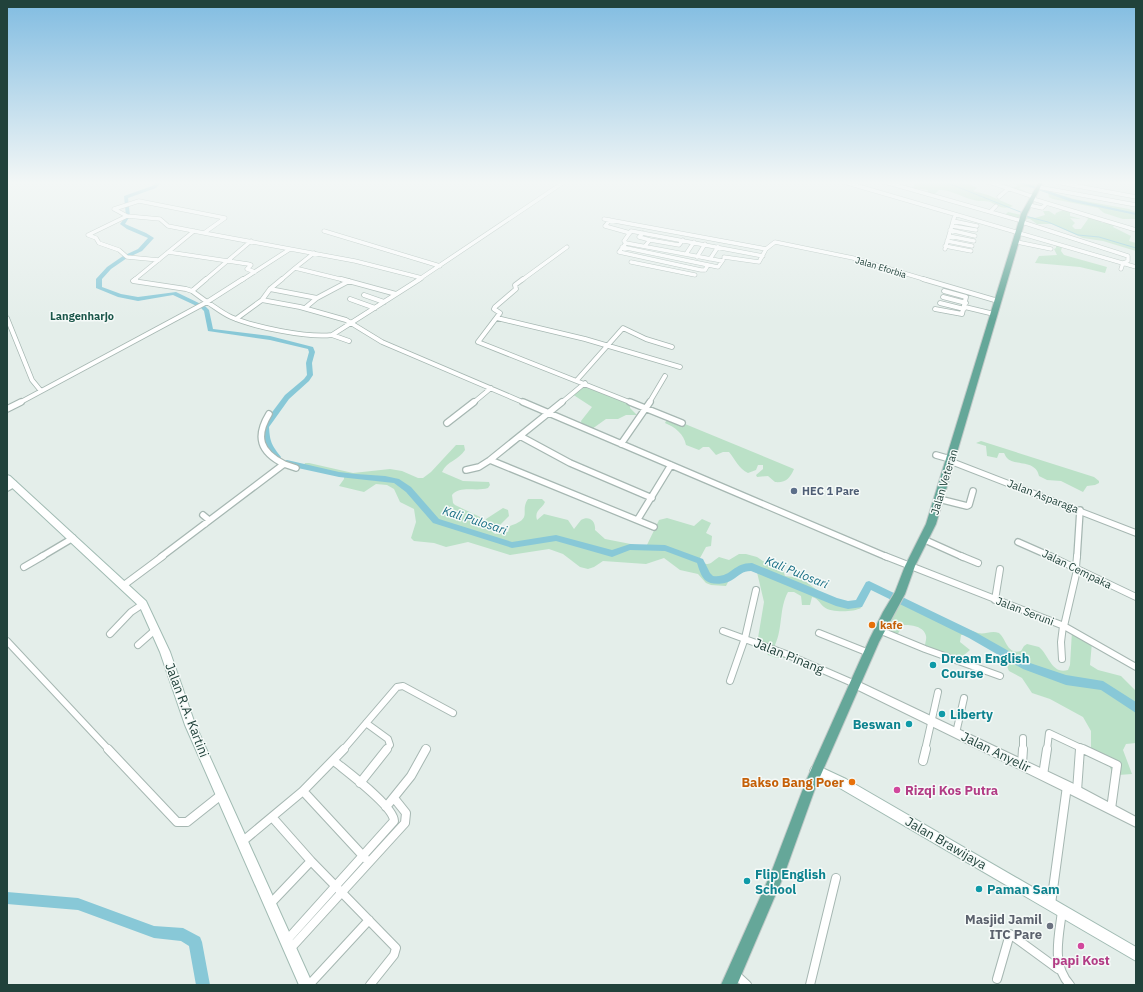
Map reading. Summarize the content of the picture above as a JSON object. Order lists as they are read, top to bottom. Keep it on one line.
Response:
{"streets":{"main road":["Jalan Veteran","Jalan R.A. Kartini","Jalan Brawijaya"],"street":["Jalan Eforbia","Jalan Asparaga","Jalan Cempaka","Jalan Seruni","Jalan Pinang","Jalan Anyelir"]},"crossings":[["Jalan Eforbia","Jalan Veteran"],["Jalan Veteran","Jalan Asparaga"],["Jalan Veteran","Jalan Seruni"],["Jalan Veteran","Jalan Pinang"],["Jalan Veteran","Jalan Anyelir"],["Jalan Veteran","Jalan Brawijaya"],["Jalan Pinang","Jalan Anyelir"]],"districts":["Langenharjo"],"water":["Kali Pulosari"],"places":["HEC 1 Pare","kafe","Dream English Course","Liberty","Beswan","Bakso Bang Poer","Rizqi Kos Putra","Flip English School","Paman Sam","Masjid Jamil ITC Pare","papi Kost"]}
